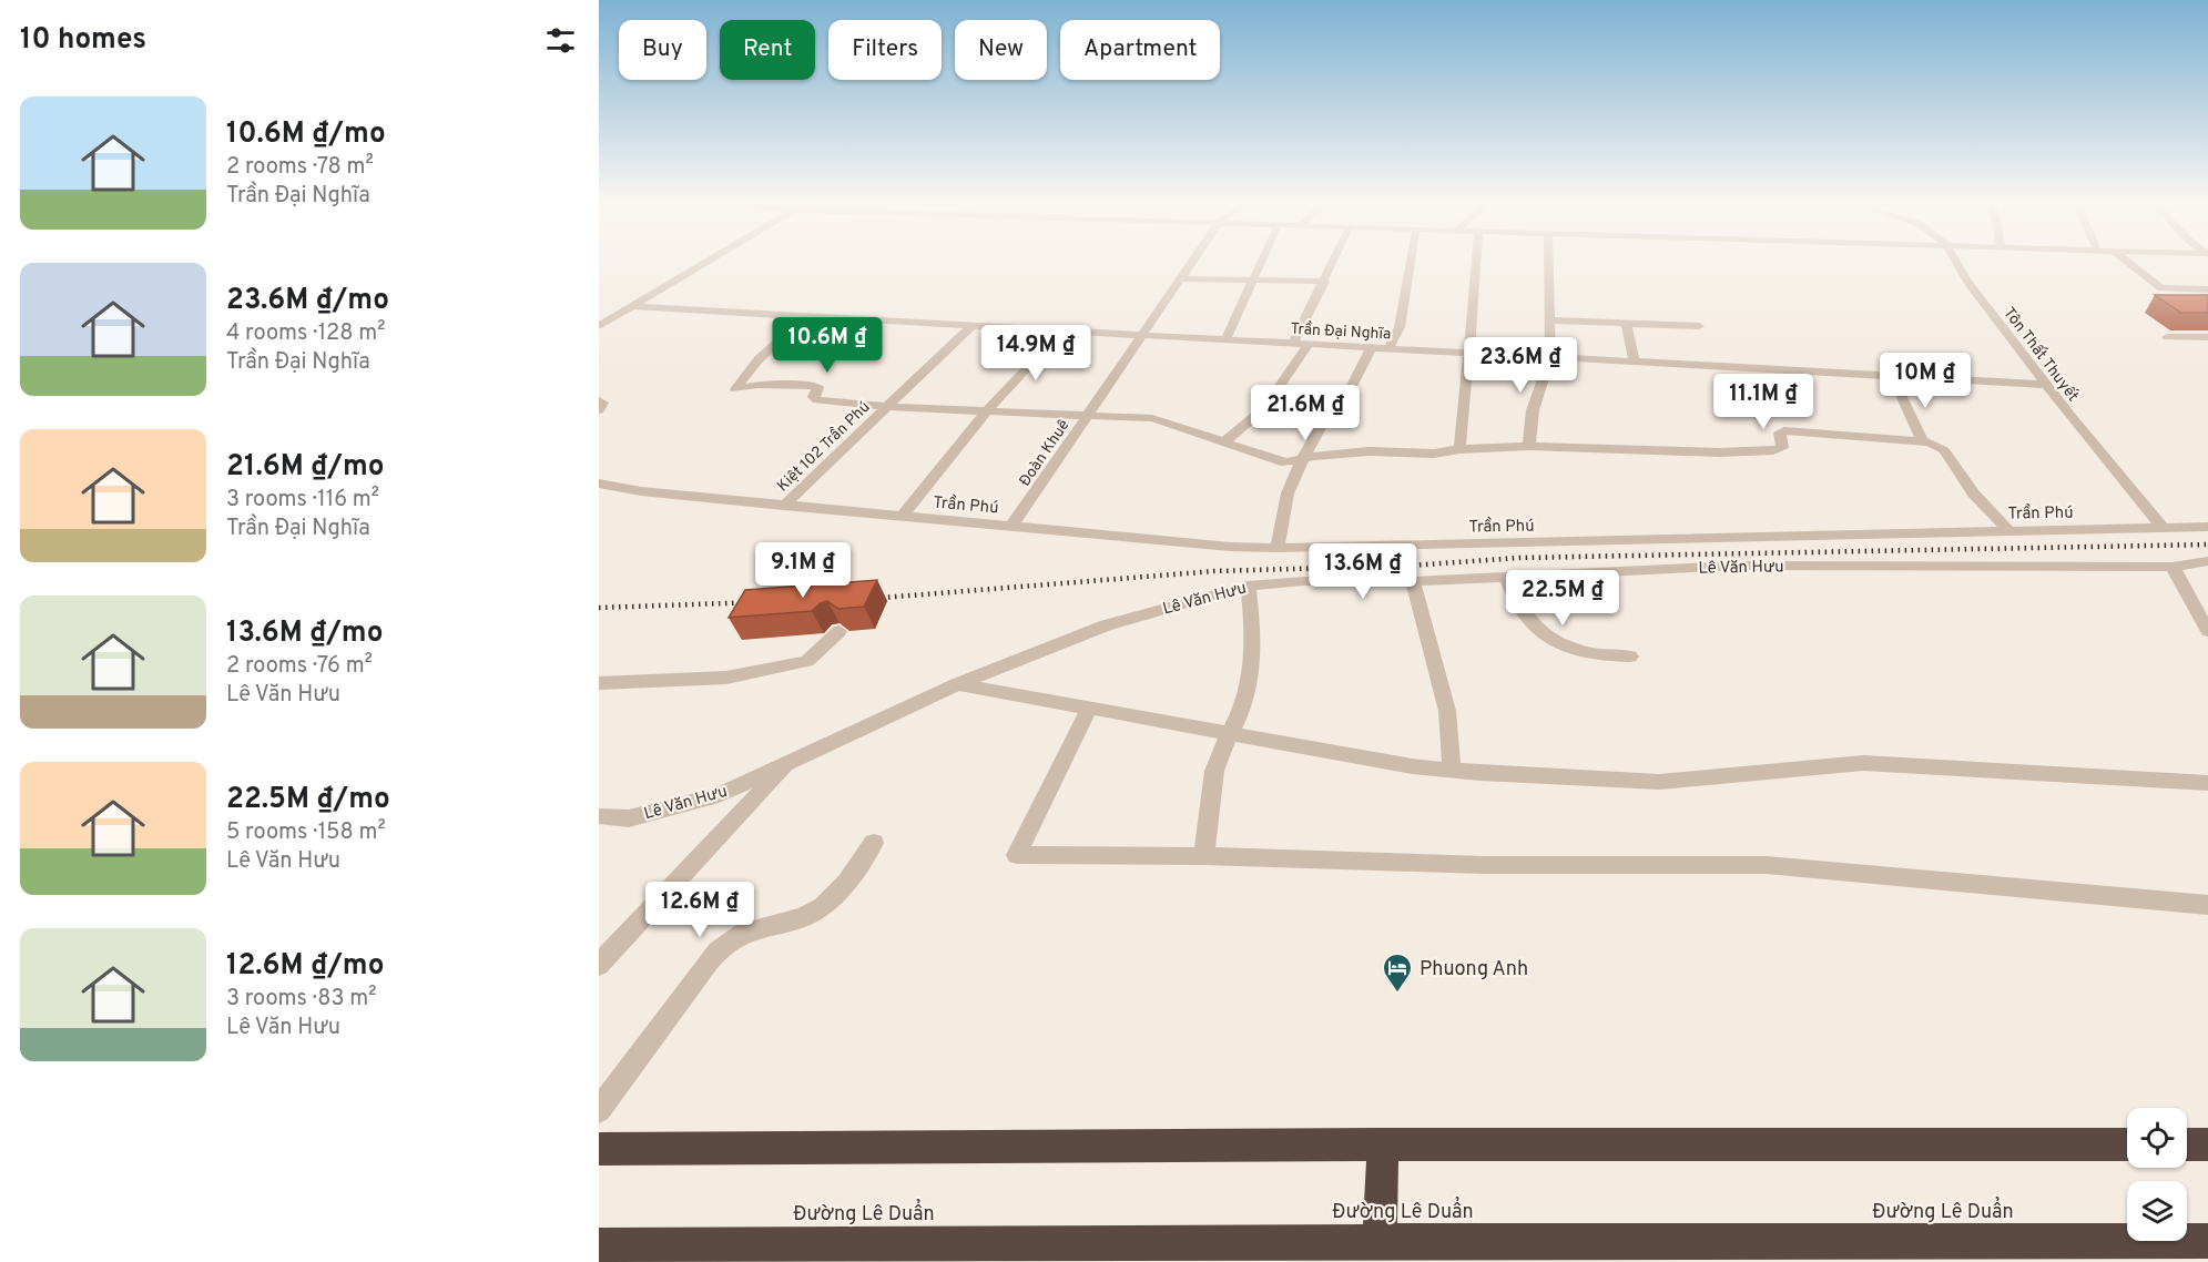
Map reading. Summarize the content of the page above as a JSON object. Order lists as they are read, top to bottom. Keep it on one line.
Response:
{"streets":{"highway":["Đường Lê Duẩn"],"street":["Trần Đại Nghĩa","Tôn Thất Thuyết","Kiệt 102 Trần Phú","Đoàn Khuê","Trần Phú","Lê Văn Hưu"]},"crossings":[["Trần Đại Nghĩa","Tôn Thất Thuyết"],["Trần Đại Nghĩa","Kiệt 102 Trần Phú"],["Trần Đại Nghĩa","Đoàn Khuê"],["Tôn Thất Thuyết","Trần Phú"],["Kiệt 102 Trần Phú","Trần Phú"],["Đoàn Khuê","Trần Phú"]],"places":{"hotel":["Phuong Anh"]},"page":{"heading":"10 homes","chip":["Buy","Rent","Filters","New","Apartment"],"list":[{"name":"10.6M ₫/mo","note":"2 rooms · 78 m² · Trần Đại Nghĩa"},{"name":"23.6M ₫/mo","note":"4 rooms · 128 m² · Trần Đại Nghĩa"},{"name":"21.6M ₫/mo","note":"3 rooms · 116 m² · Trần Đại Nghĩa"},{"name":"13.6M ₫/mo","note":"2 rooms · 76 m² · Lê Văn Hưu"},{"name":"22.5M ₫/mo","note":"5 rooms · 158 m² · Lê Văn Hưu"},{"name":"12.6M ₫/mo","note":"3 rooms · 83 m² · Lê Văn Hưu"}],"price":["10.6M ₫","14.9M ₫","23.6M ₫","10M ₫","11.1M ₫","21.6M ₫","9.1M ₫","13.6M ₫","22.5M ₫","12.6M ₫"]}}
